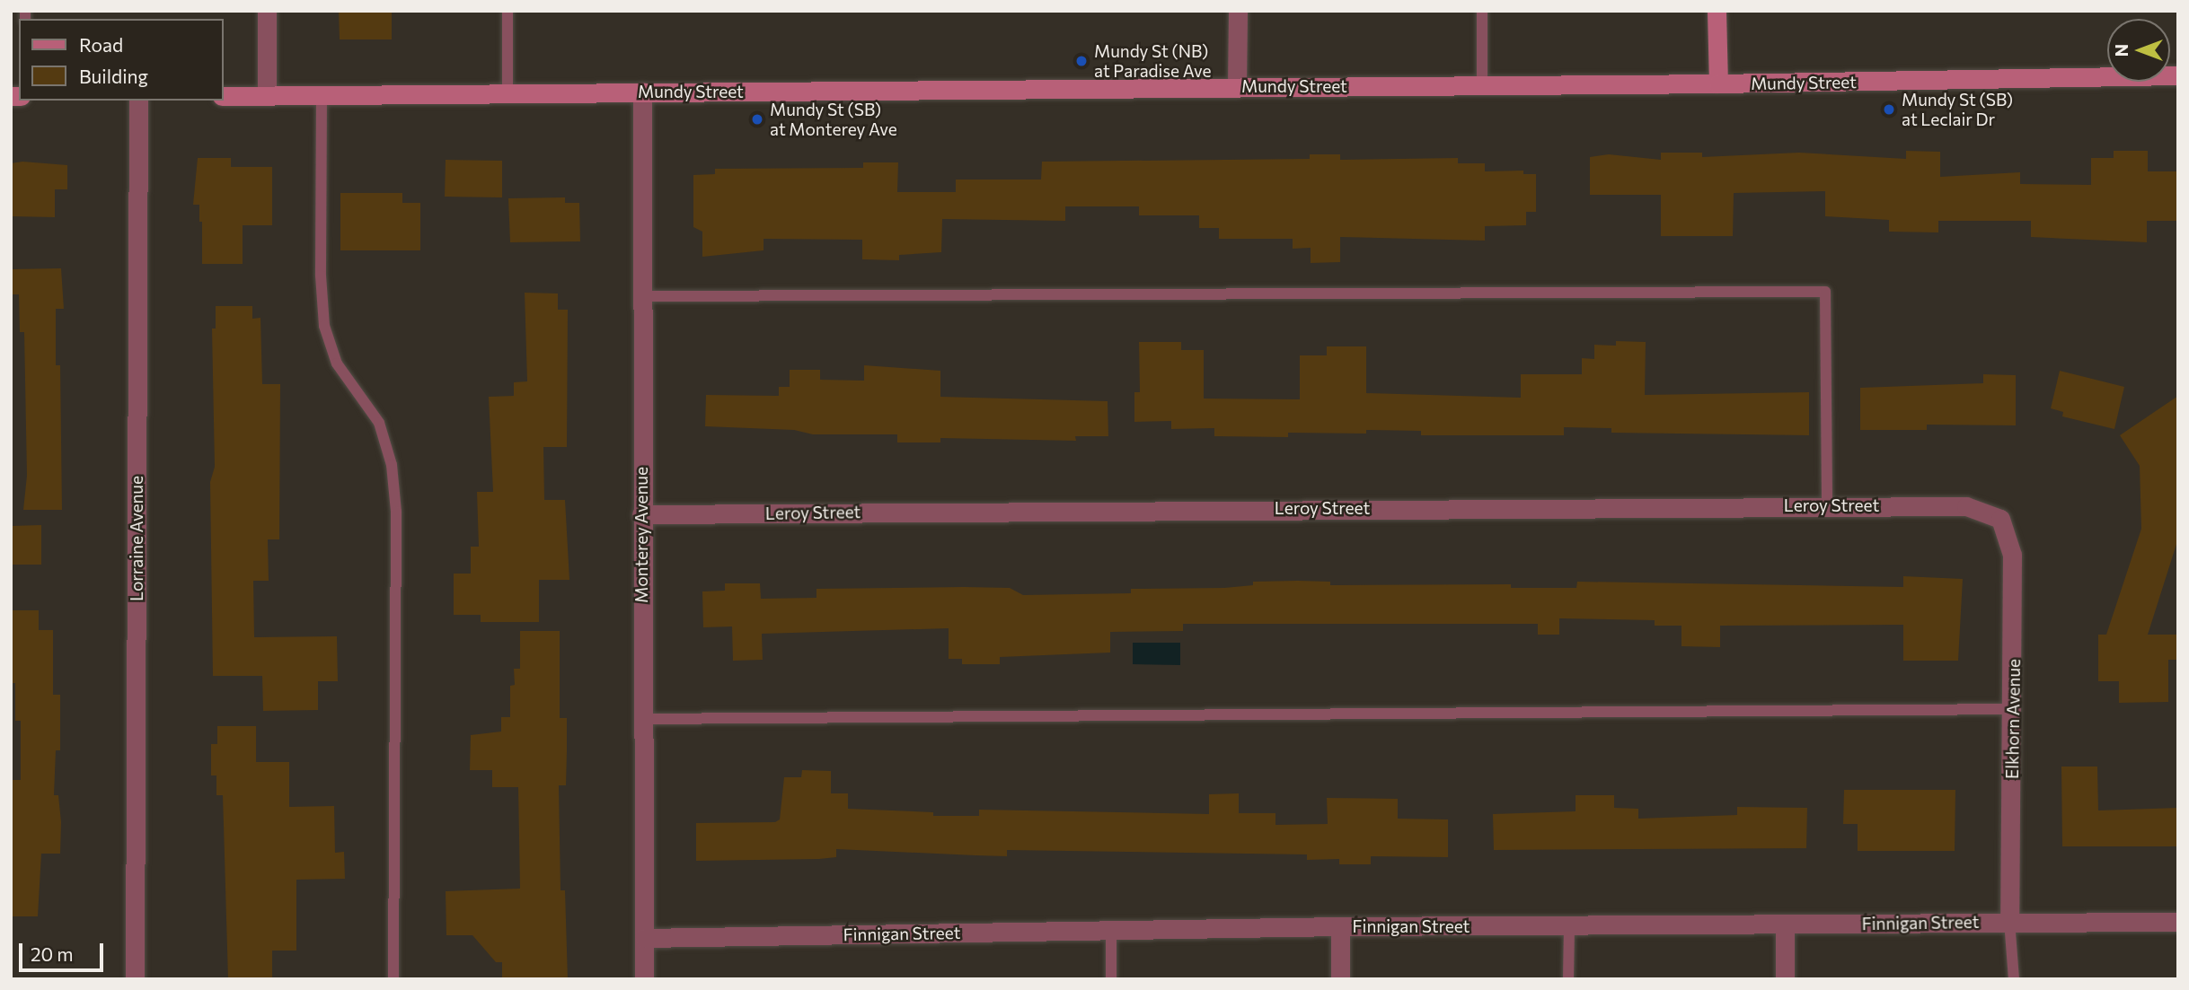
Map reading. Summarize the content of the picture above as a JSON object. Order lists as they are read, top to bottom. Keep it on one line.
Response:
{"streets":{"street":["Mundy Street","Leroy Street","Monterey Avenue","Lorraine Avenue","Elkhorn Avenue","Finnigan Street"]},"crossings":[["Mundy Street","Monterey Avenue"],["Leroy Street","Monterey Avenue"],["Leroy Street","Elkhorn Avenue"],["Monterey Avenue","Finnigan Street"],["Elkhorn Avenue","Finnigan Street"]],"places":["Mundy St (NB) at Paradise Ave","Mundy St (SB) at Leclair Dr","Mundy St (SB) at Monterey Ave"],"legend":["Road","Building"],"scale_bar":"20 m","north":"left"}
